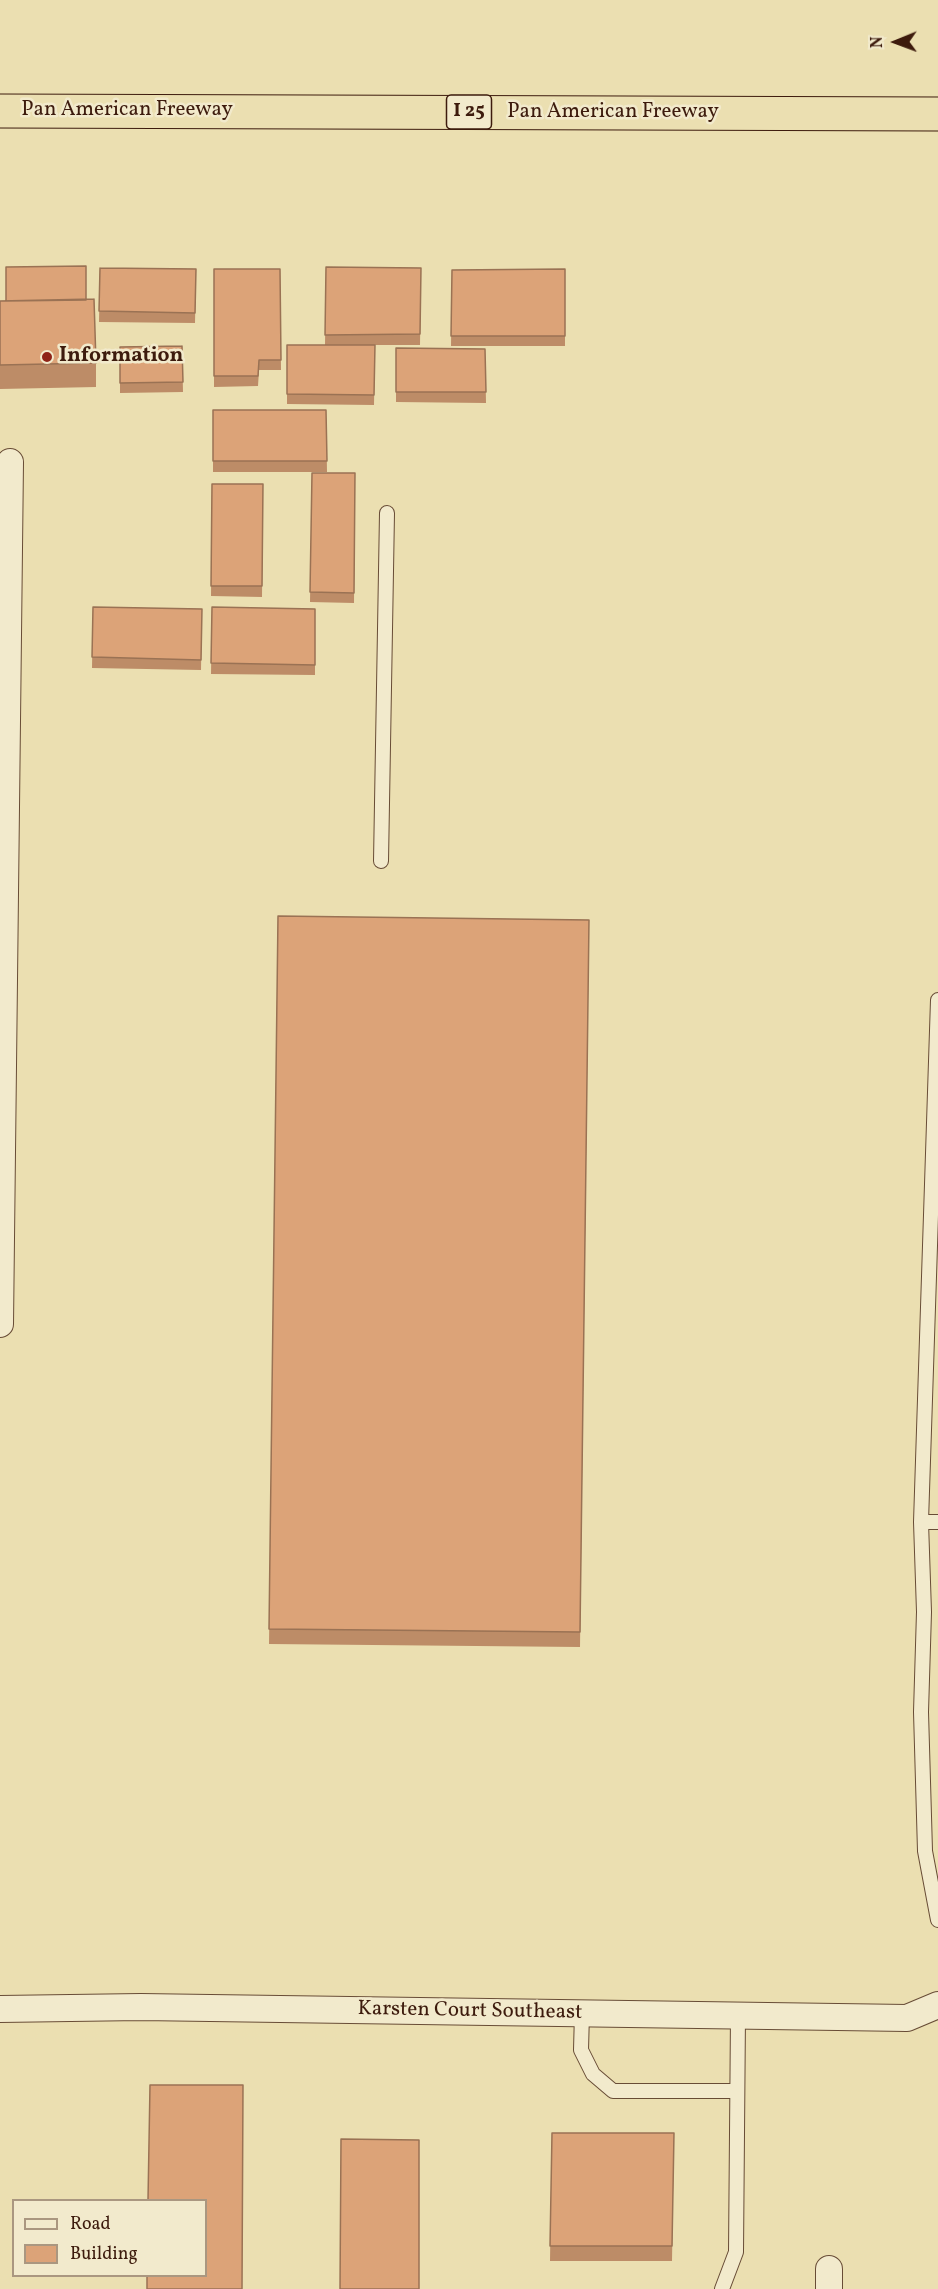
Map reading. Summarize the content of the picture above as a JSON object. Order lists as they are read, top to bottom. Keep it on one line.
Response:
{"streets":{"highway":["Pan American Freeway","I 25"],"street":["Karsten Court Southeast"]},"places":["Information"],"legend":["Road","Building"],"north":"left"}
